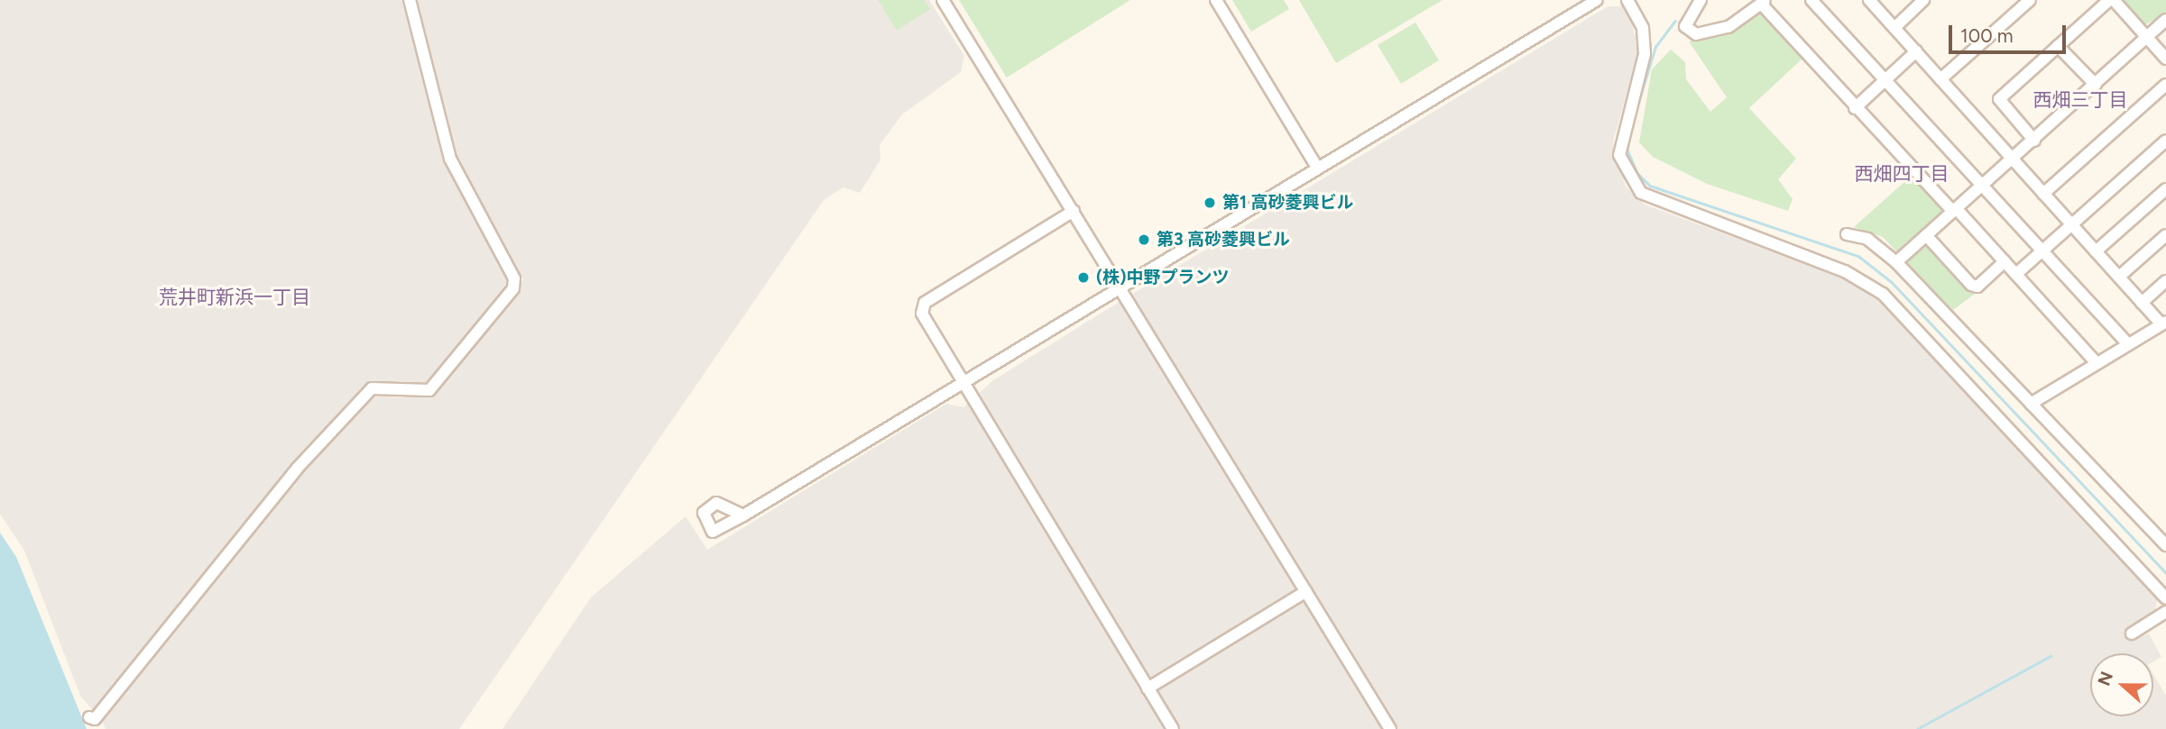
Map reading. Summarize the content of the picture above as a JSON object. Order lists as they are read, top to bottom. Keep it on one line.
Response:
{"districts":["西畑三丁目","西畑四丁目","荒井町新浜一丁目"],"places":["第1 高砂菱興ビル","第3 高砂菱興ビル","(株)中野プランツ"],"scale_bar":"100 m","north":"left"}
